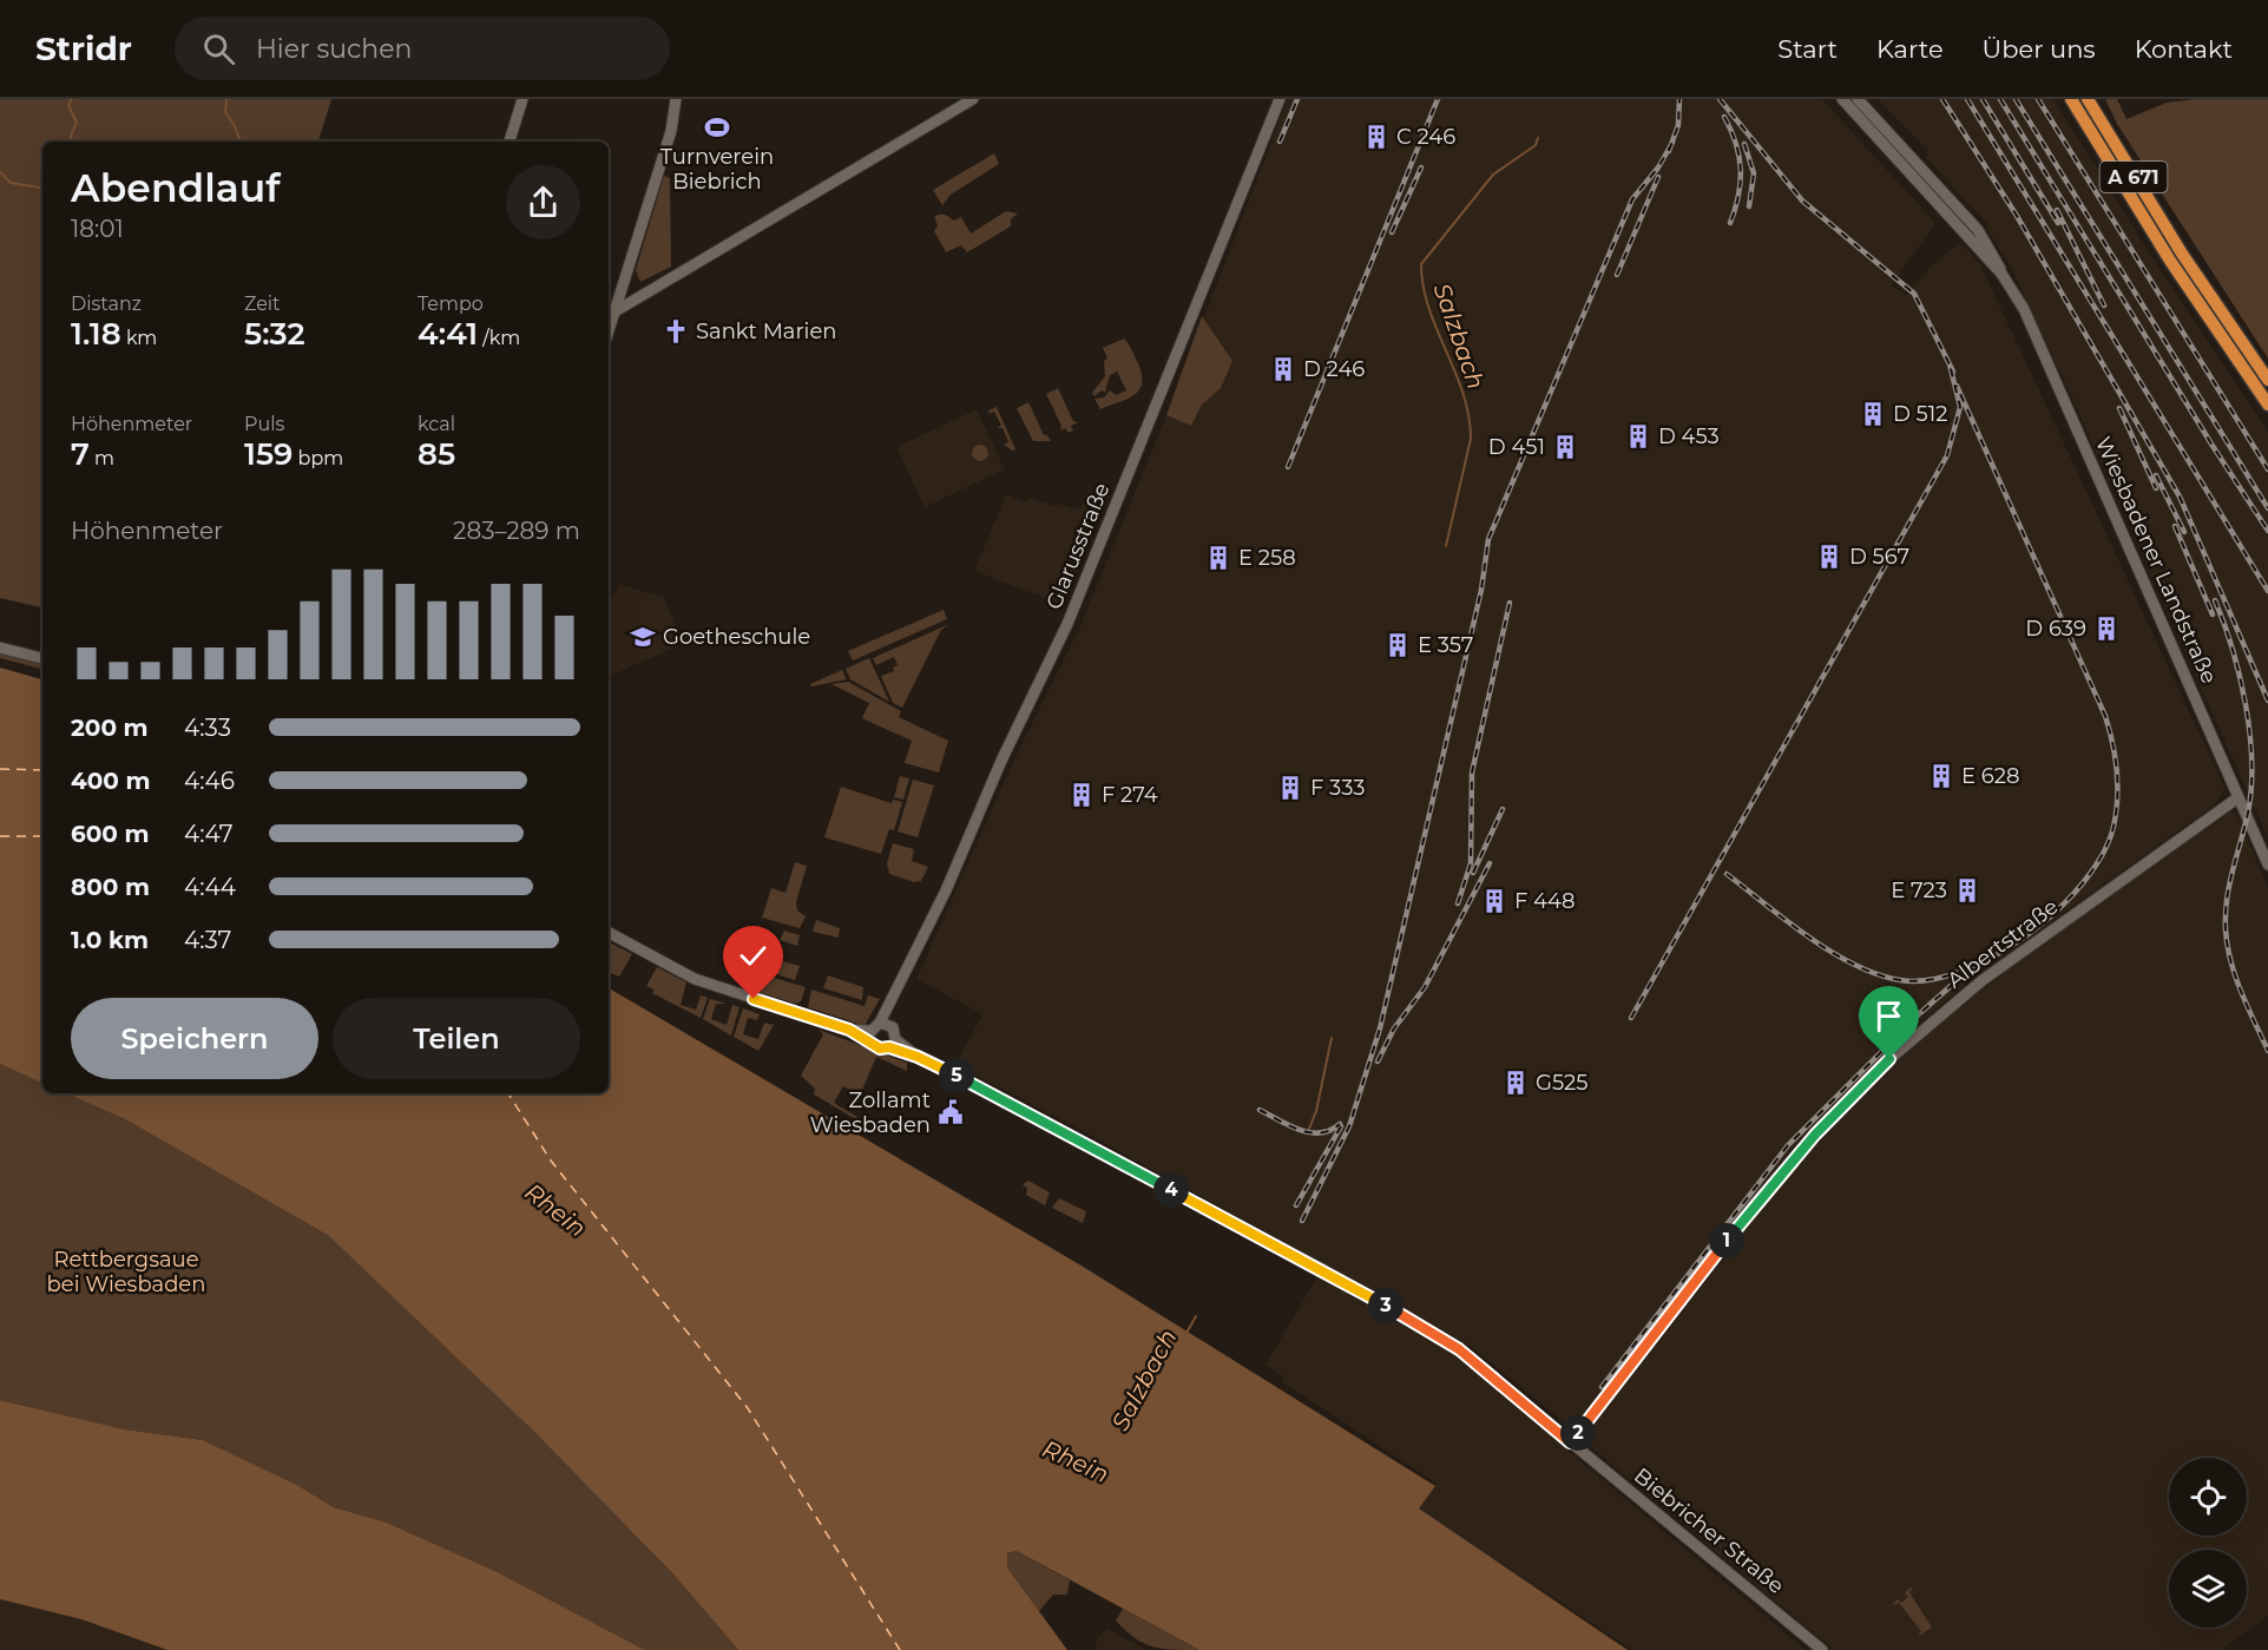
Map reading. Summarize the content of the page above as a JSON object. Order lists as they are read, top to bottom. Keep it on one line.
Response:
{"streets":{"highway":["A 671"],"street":["Glarusstraße","Wiesbadener Landstraße","Albertstraße","Biebricher Straße"]},"crossings":[["Glarusstraße","Biebricher Straße"],["Wiesbadener Landstraße","Albertstraße"],["Albertstraße","Biebricher Straße"]],"water":["Salzbach","Rhein"],"parks":["Rettbergsaue bei Wiesbaden"],"places":{"sports":["Turnverein Biebrich"],"building":["C 246","D 246","D 512","D 453","D 451","D 567","E 258","D 639","E 357","E 628","F 333","F 274","E 723","F 448","G525"],"church":["Sankt Marien"],"school or university":["Goetheschule"],"public building":["Zollamt Wiesbaden"]},"page":{"header":"Stridr","search":"Hier suchen","nav":["Start","Karte","Über uns","Kontakt"],"heading":["Abendlauf","18:01"],"stats":[["Distanz","1.18 km"],["Zeit","5:32"],["Tempo","4:41 /km"],["Höhenmeter","7 m"],["Puls","159 bpm"],["kcal","85"]],"chart":["Höhenmeter","283–289 m"],"list":[{"name":"200 m","note":"4:33"},{"name":"400 m","note":"4:46"},{"name":"600 m","note":"4:47"},{"name":"800 m","note":"4:44"},{"name":"1.0 km","note":"4:37"}],"buttons":["Speichern","Teilen"],"pins":["5","4","1","3","2"]}}
